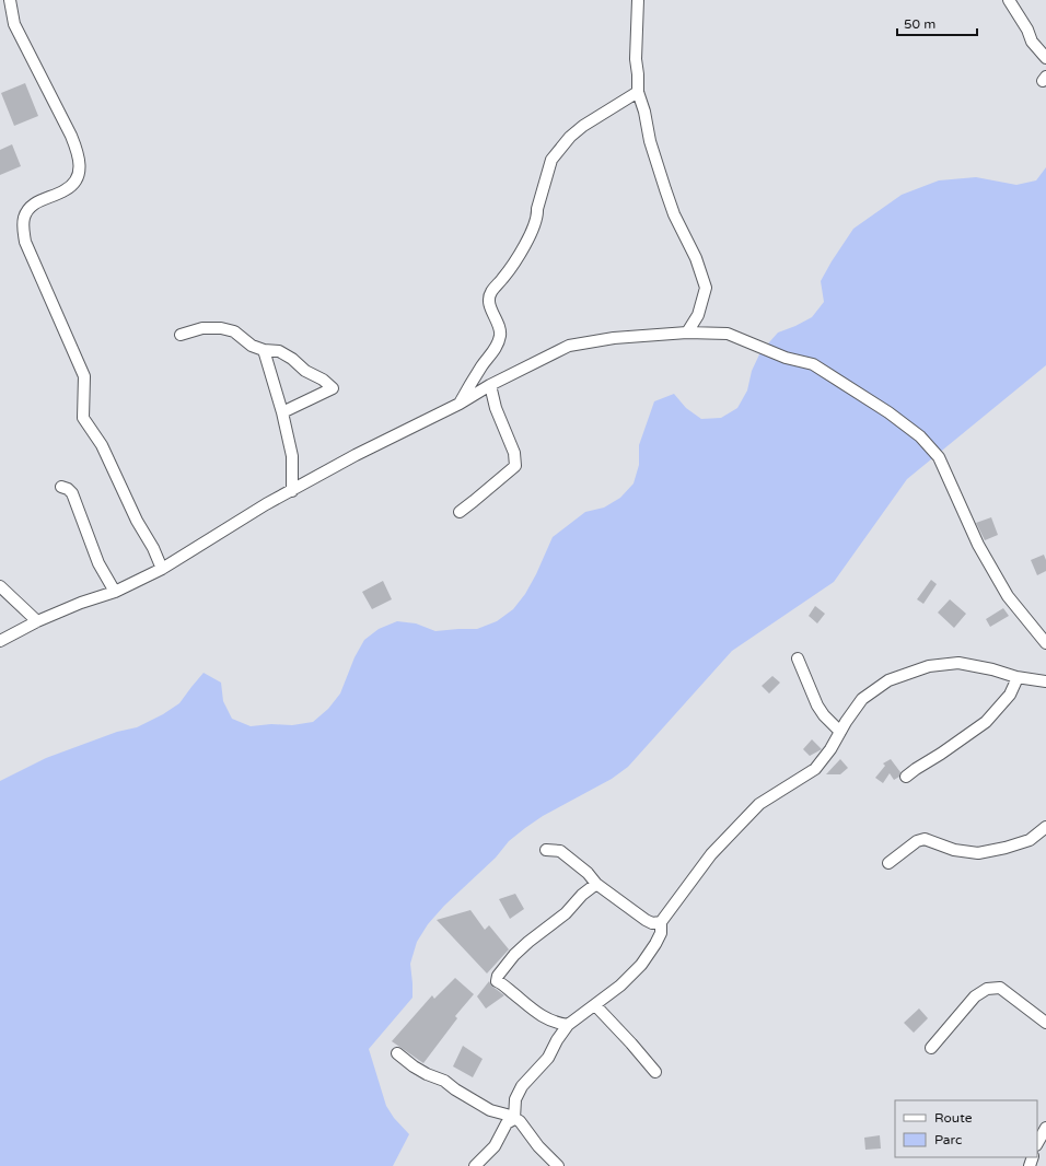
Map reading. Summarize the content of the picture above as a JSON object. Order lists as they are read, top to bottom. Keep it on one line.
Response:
{"legend":["Route","Parc"],"scale_bar":"50 m"}
